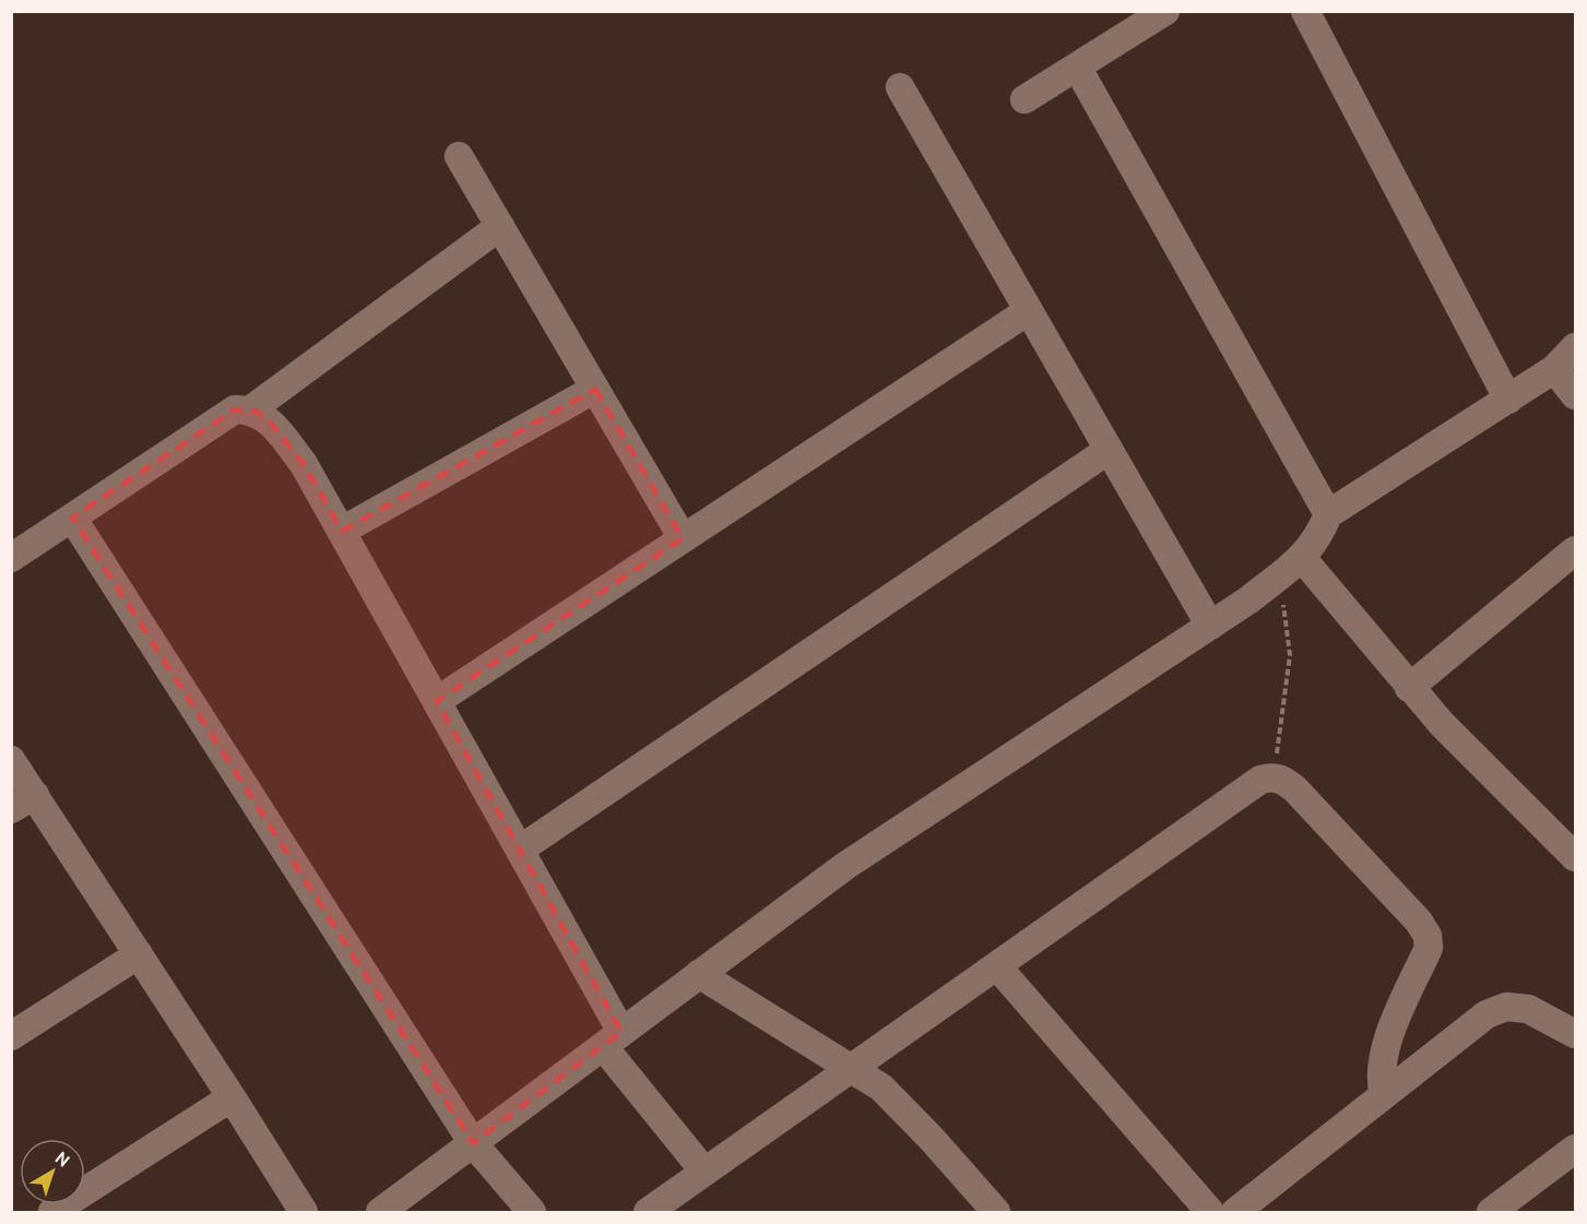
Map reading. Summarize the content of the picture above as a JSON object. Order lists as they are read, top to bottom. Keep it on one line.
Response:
{"north":"top right"}
